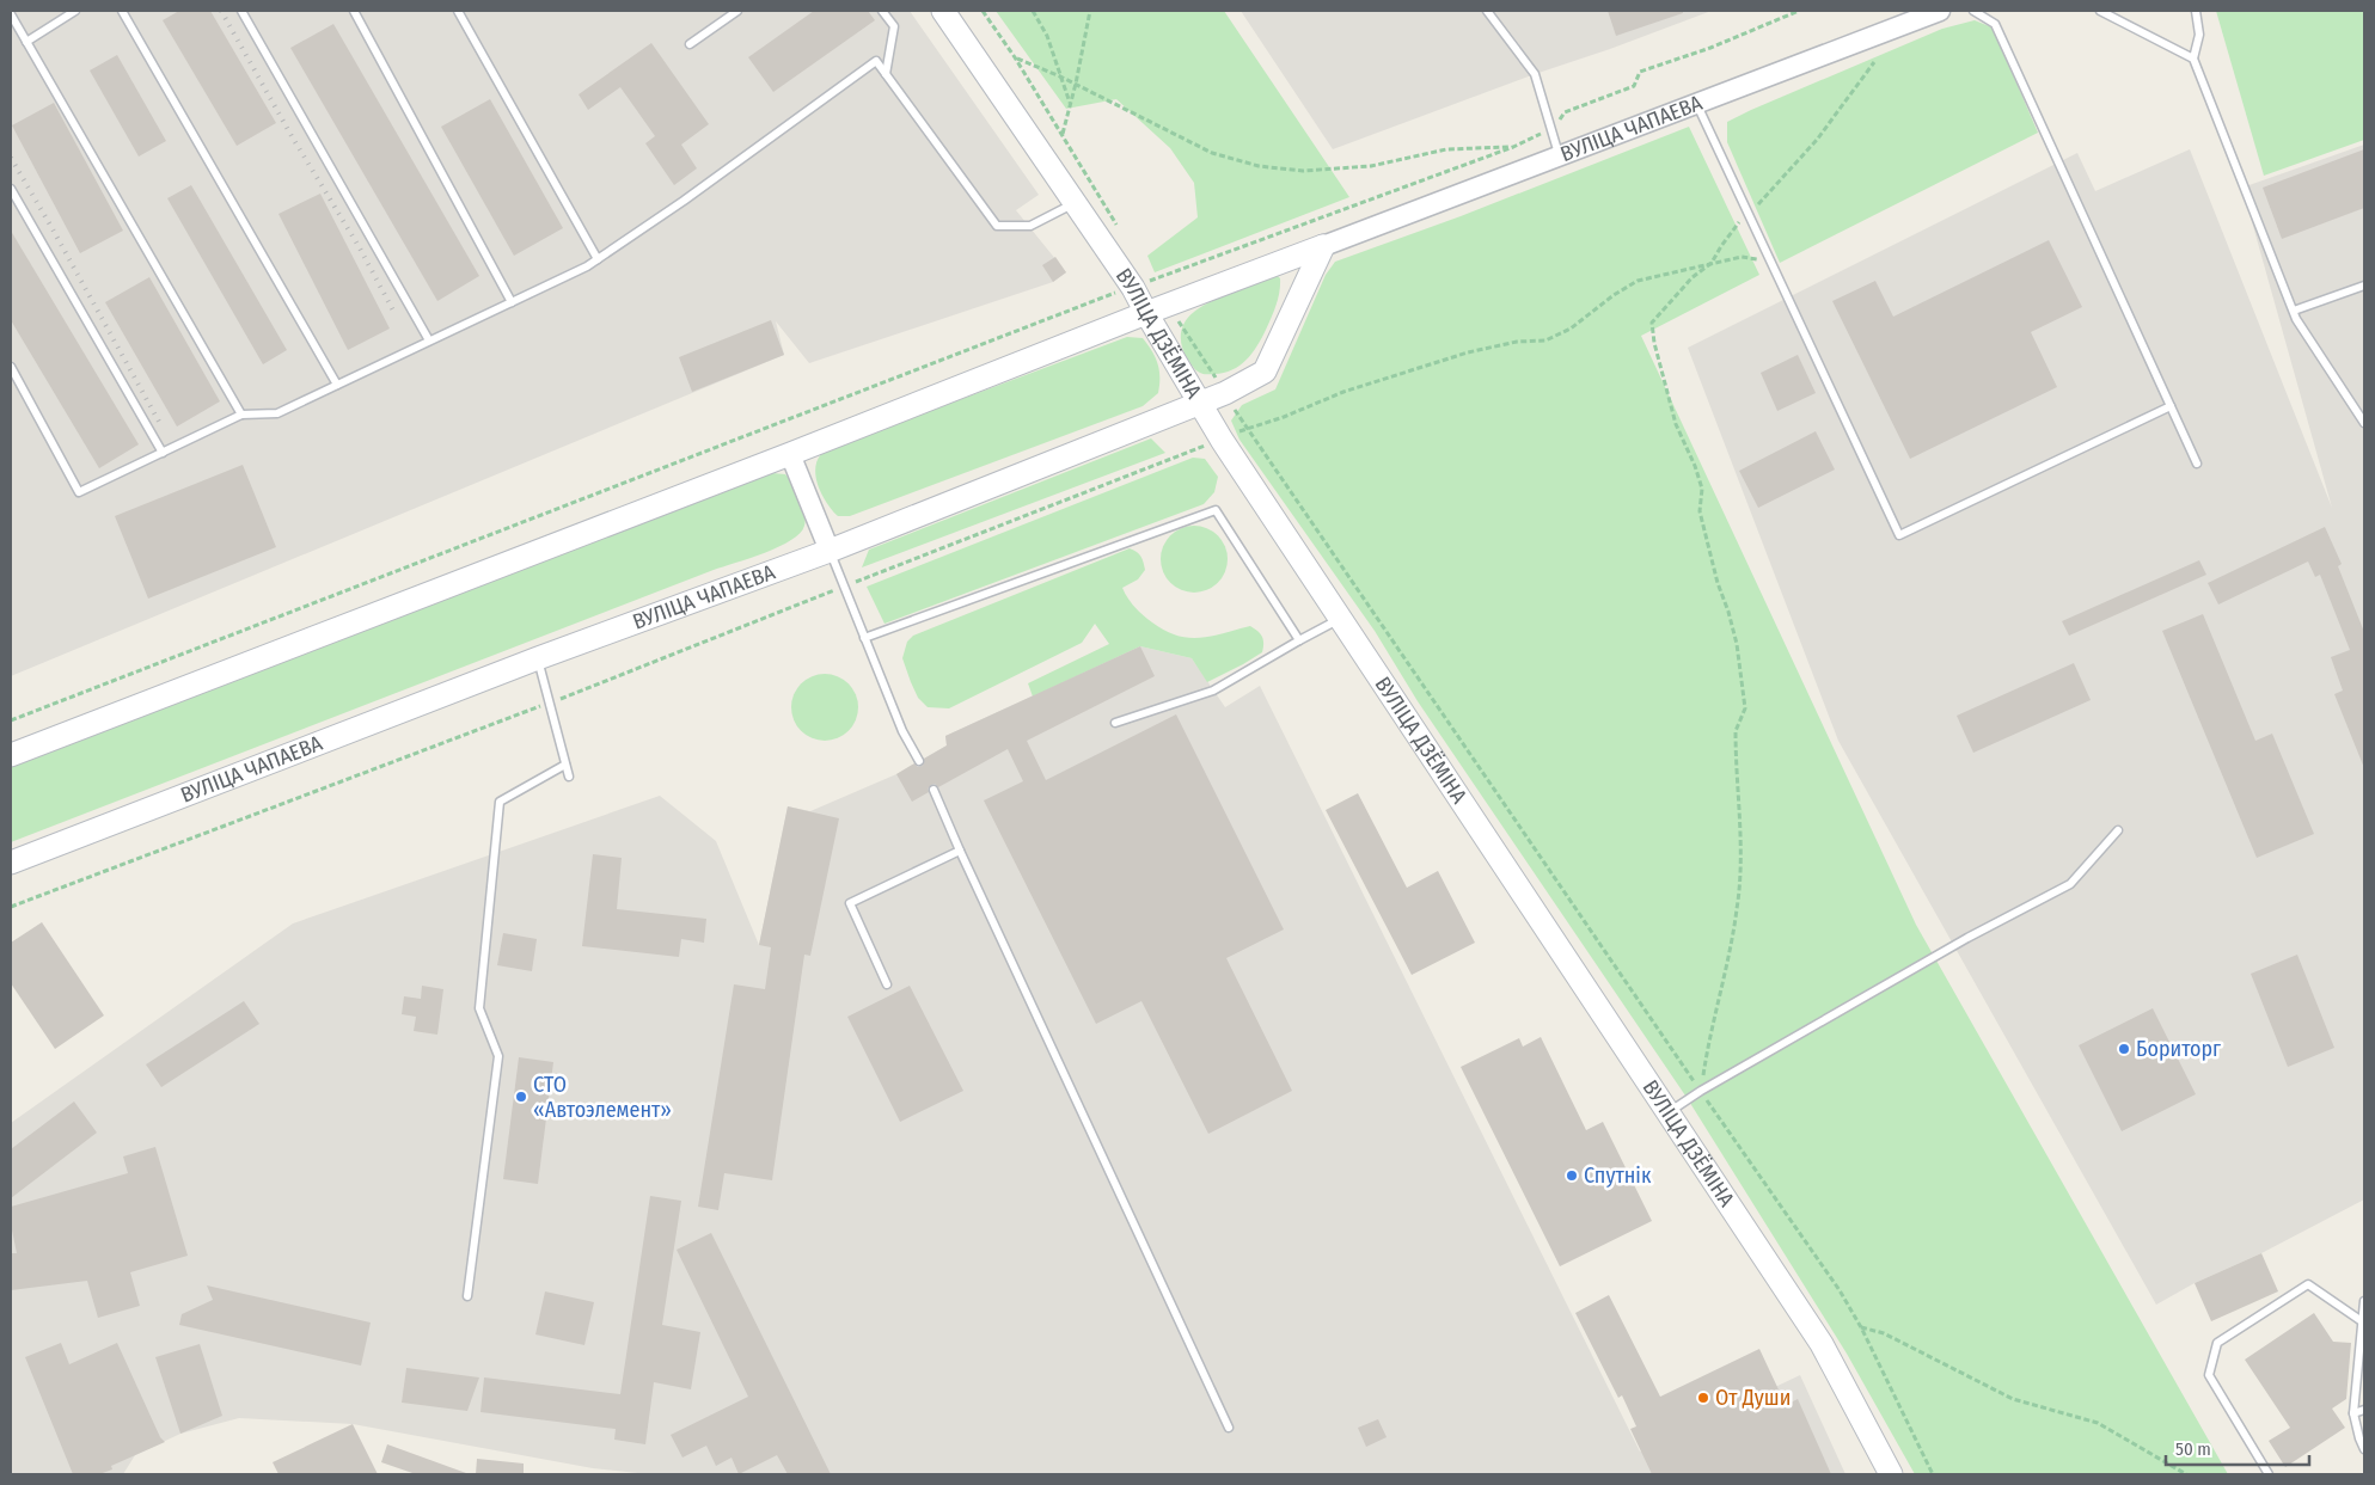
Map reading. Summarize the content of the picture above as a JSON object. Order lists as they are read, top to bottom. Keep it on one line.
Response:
{"streets":{"main road":["ВУЛІЦА ЧАПАЕВА","ВУЛІЦА ДЗЁМІНА"]},"crossings":[["ВУЛІЦА ЧАПАЕВА","ВУЛІЦА ДЗЁМІНА"]],"places":["Бориторг","СТО «Автоэлемент»","Спутнік","От Души"],"scale_bar":"50 m"}
